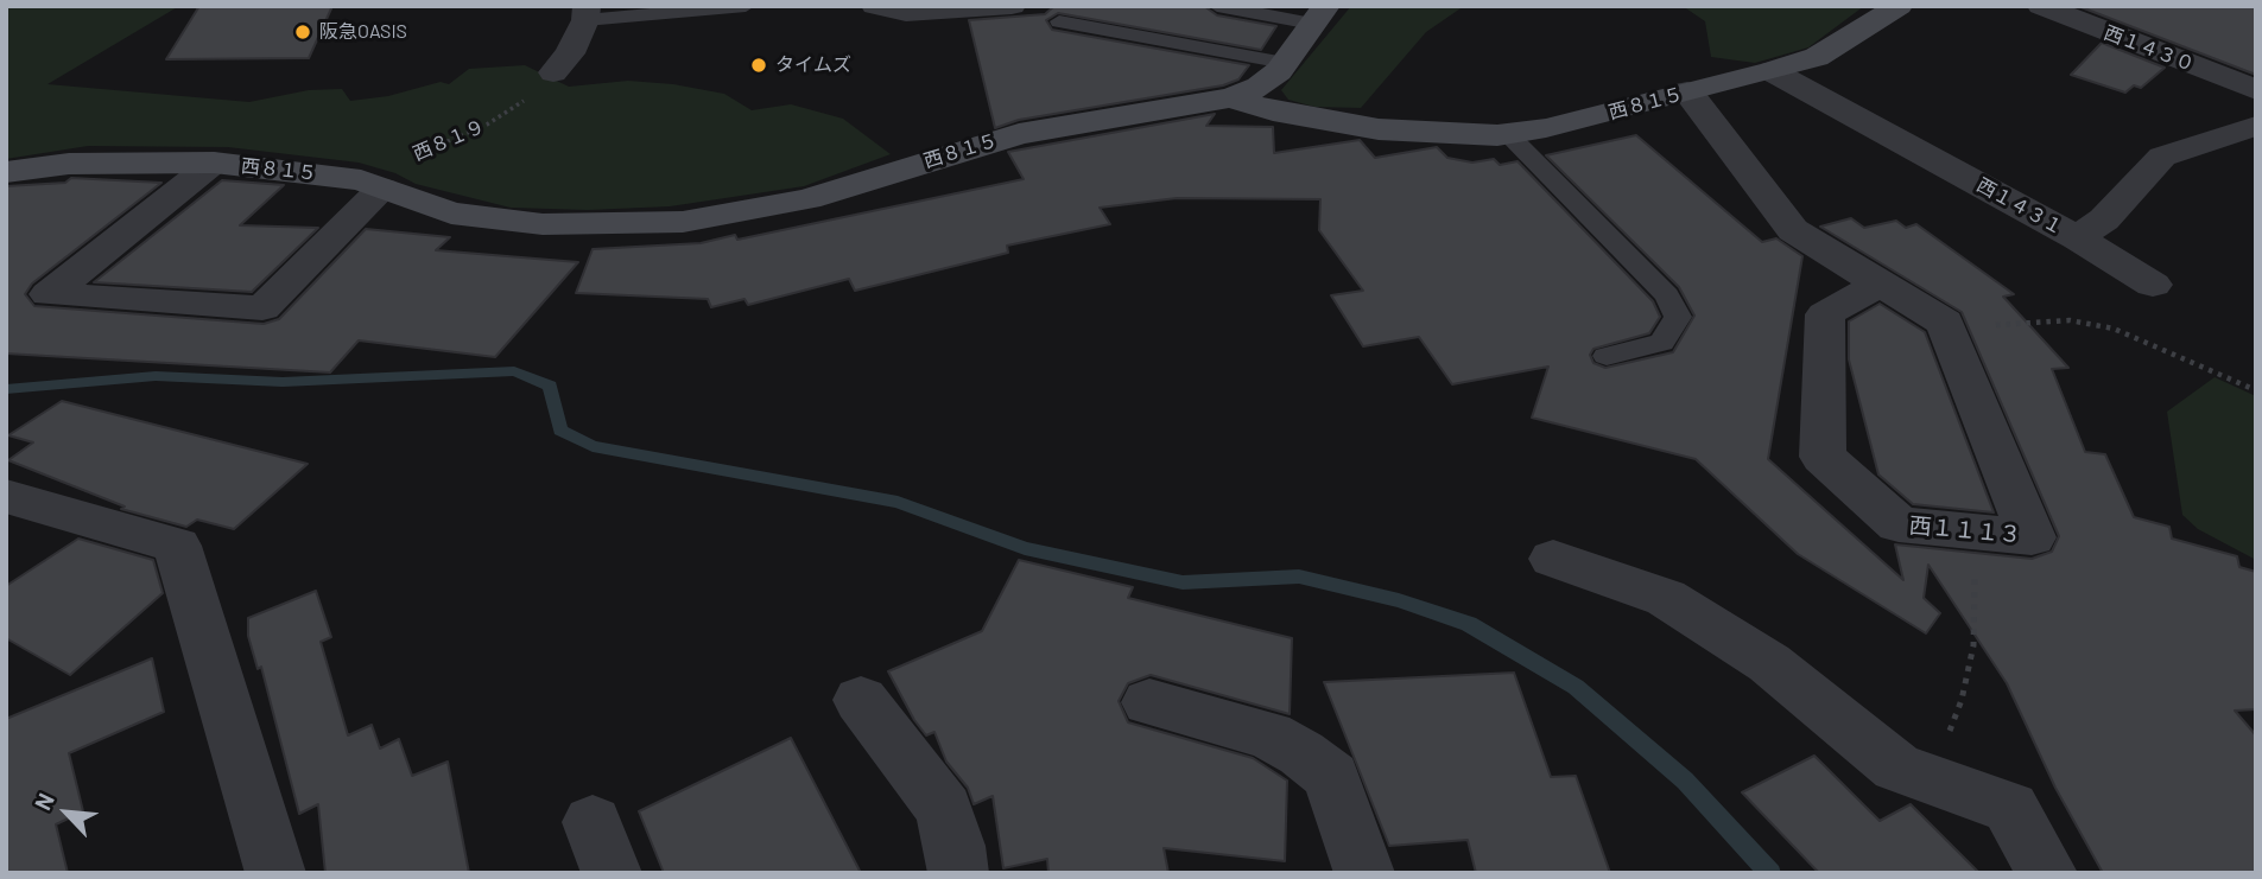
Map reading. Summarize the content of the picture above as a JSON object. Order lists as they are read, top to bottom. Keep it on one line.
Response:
{"streets":{"street":["西１４３０","西８１５","西１４３１","西１１１３"],"path":["西８１９"]},"crossings":[["西８１５","西８１９"],["西８１５","西１４３１"]],"places":["阪急OASIS","タイムズ"],"north":"top left"}
